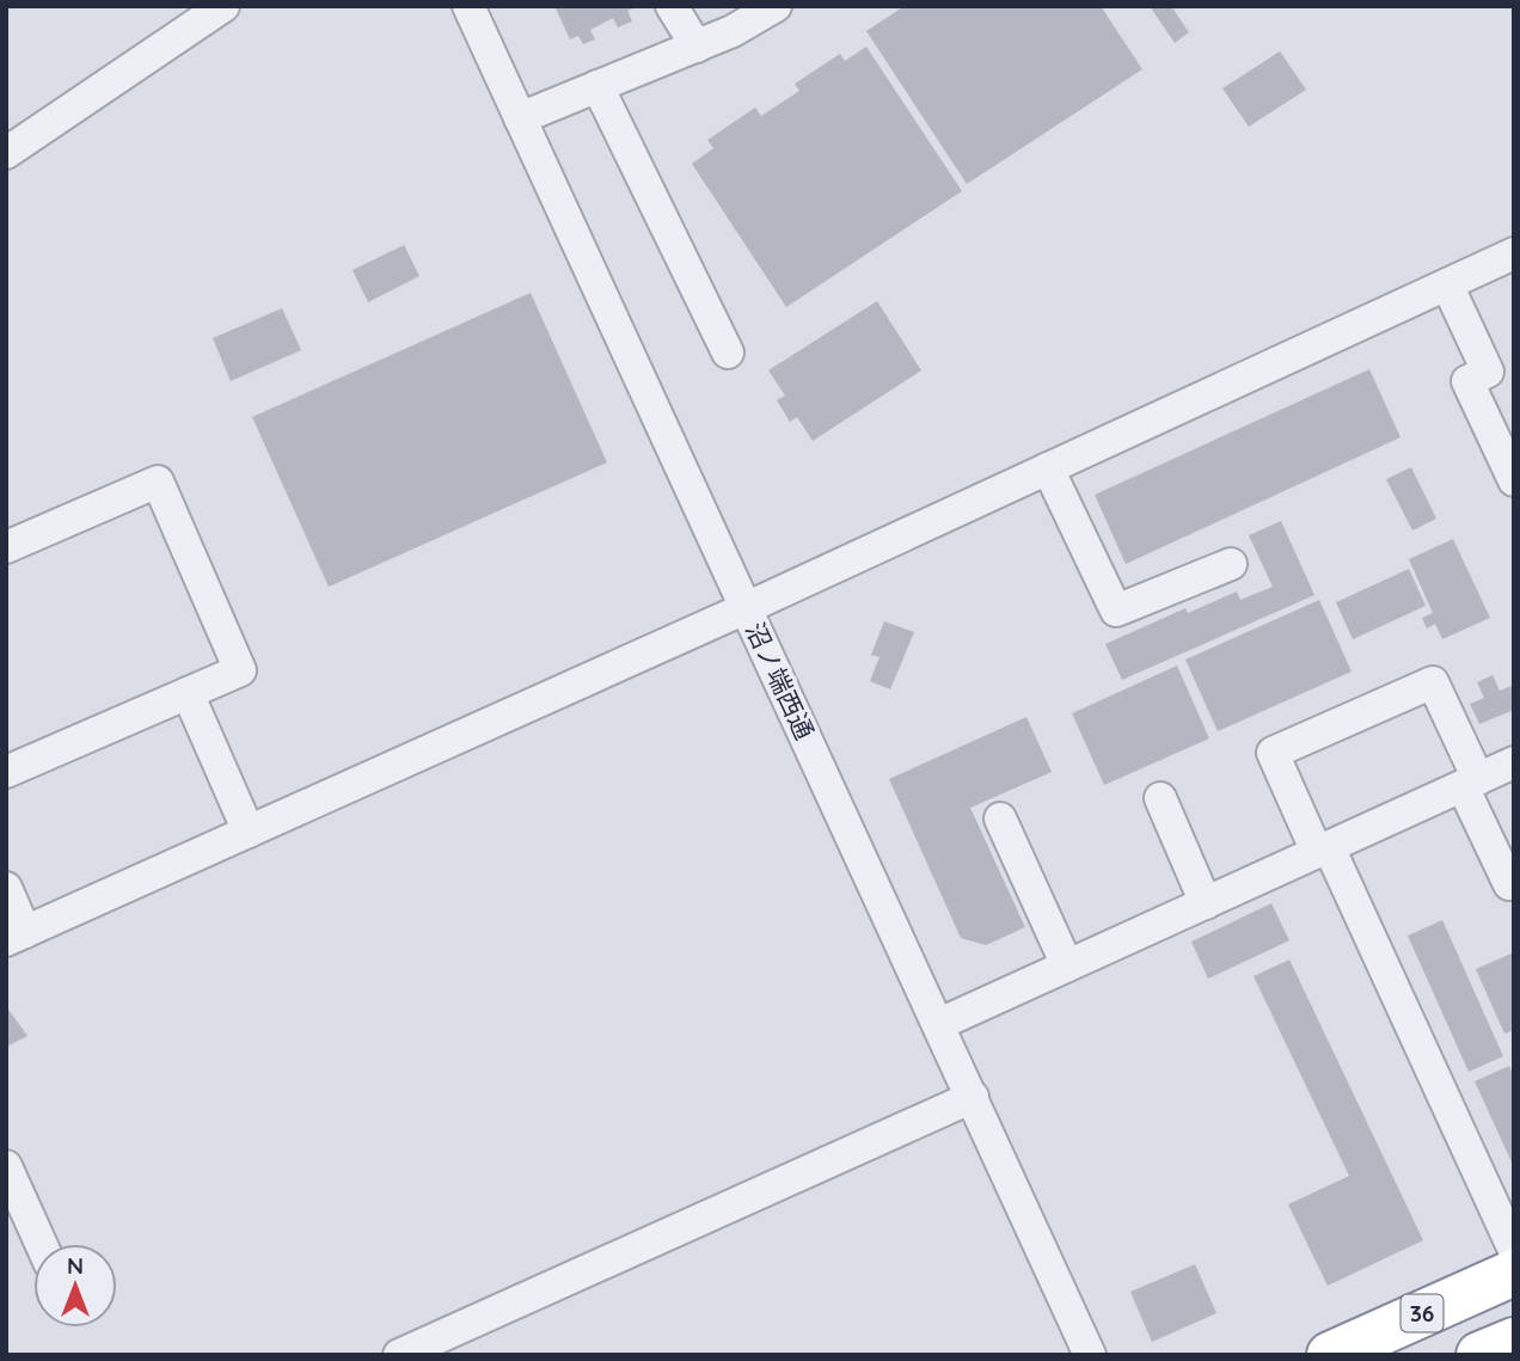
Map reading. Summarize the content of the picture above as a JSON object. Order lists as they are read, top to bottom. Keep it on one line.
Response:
{"streets":{"highway":["36"],"street":["沼ノ端西通"]},"north":"top"}
